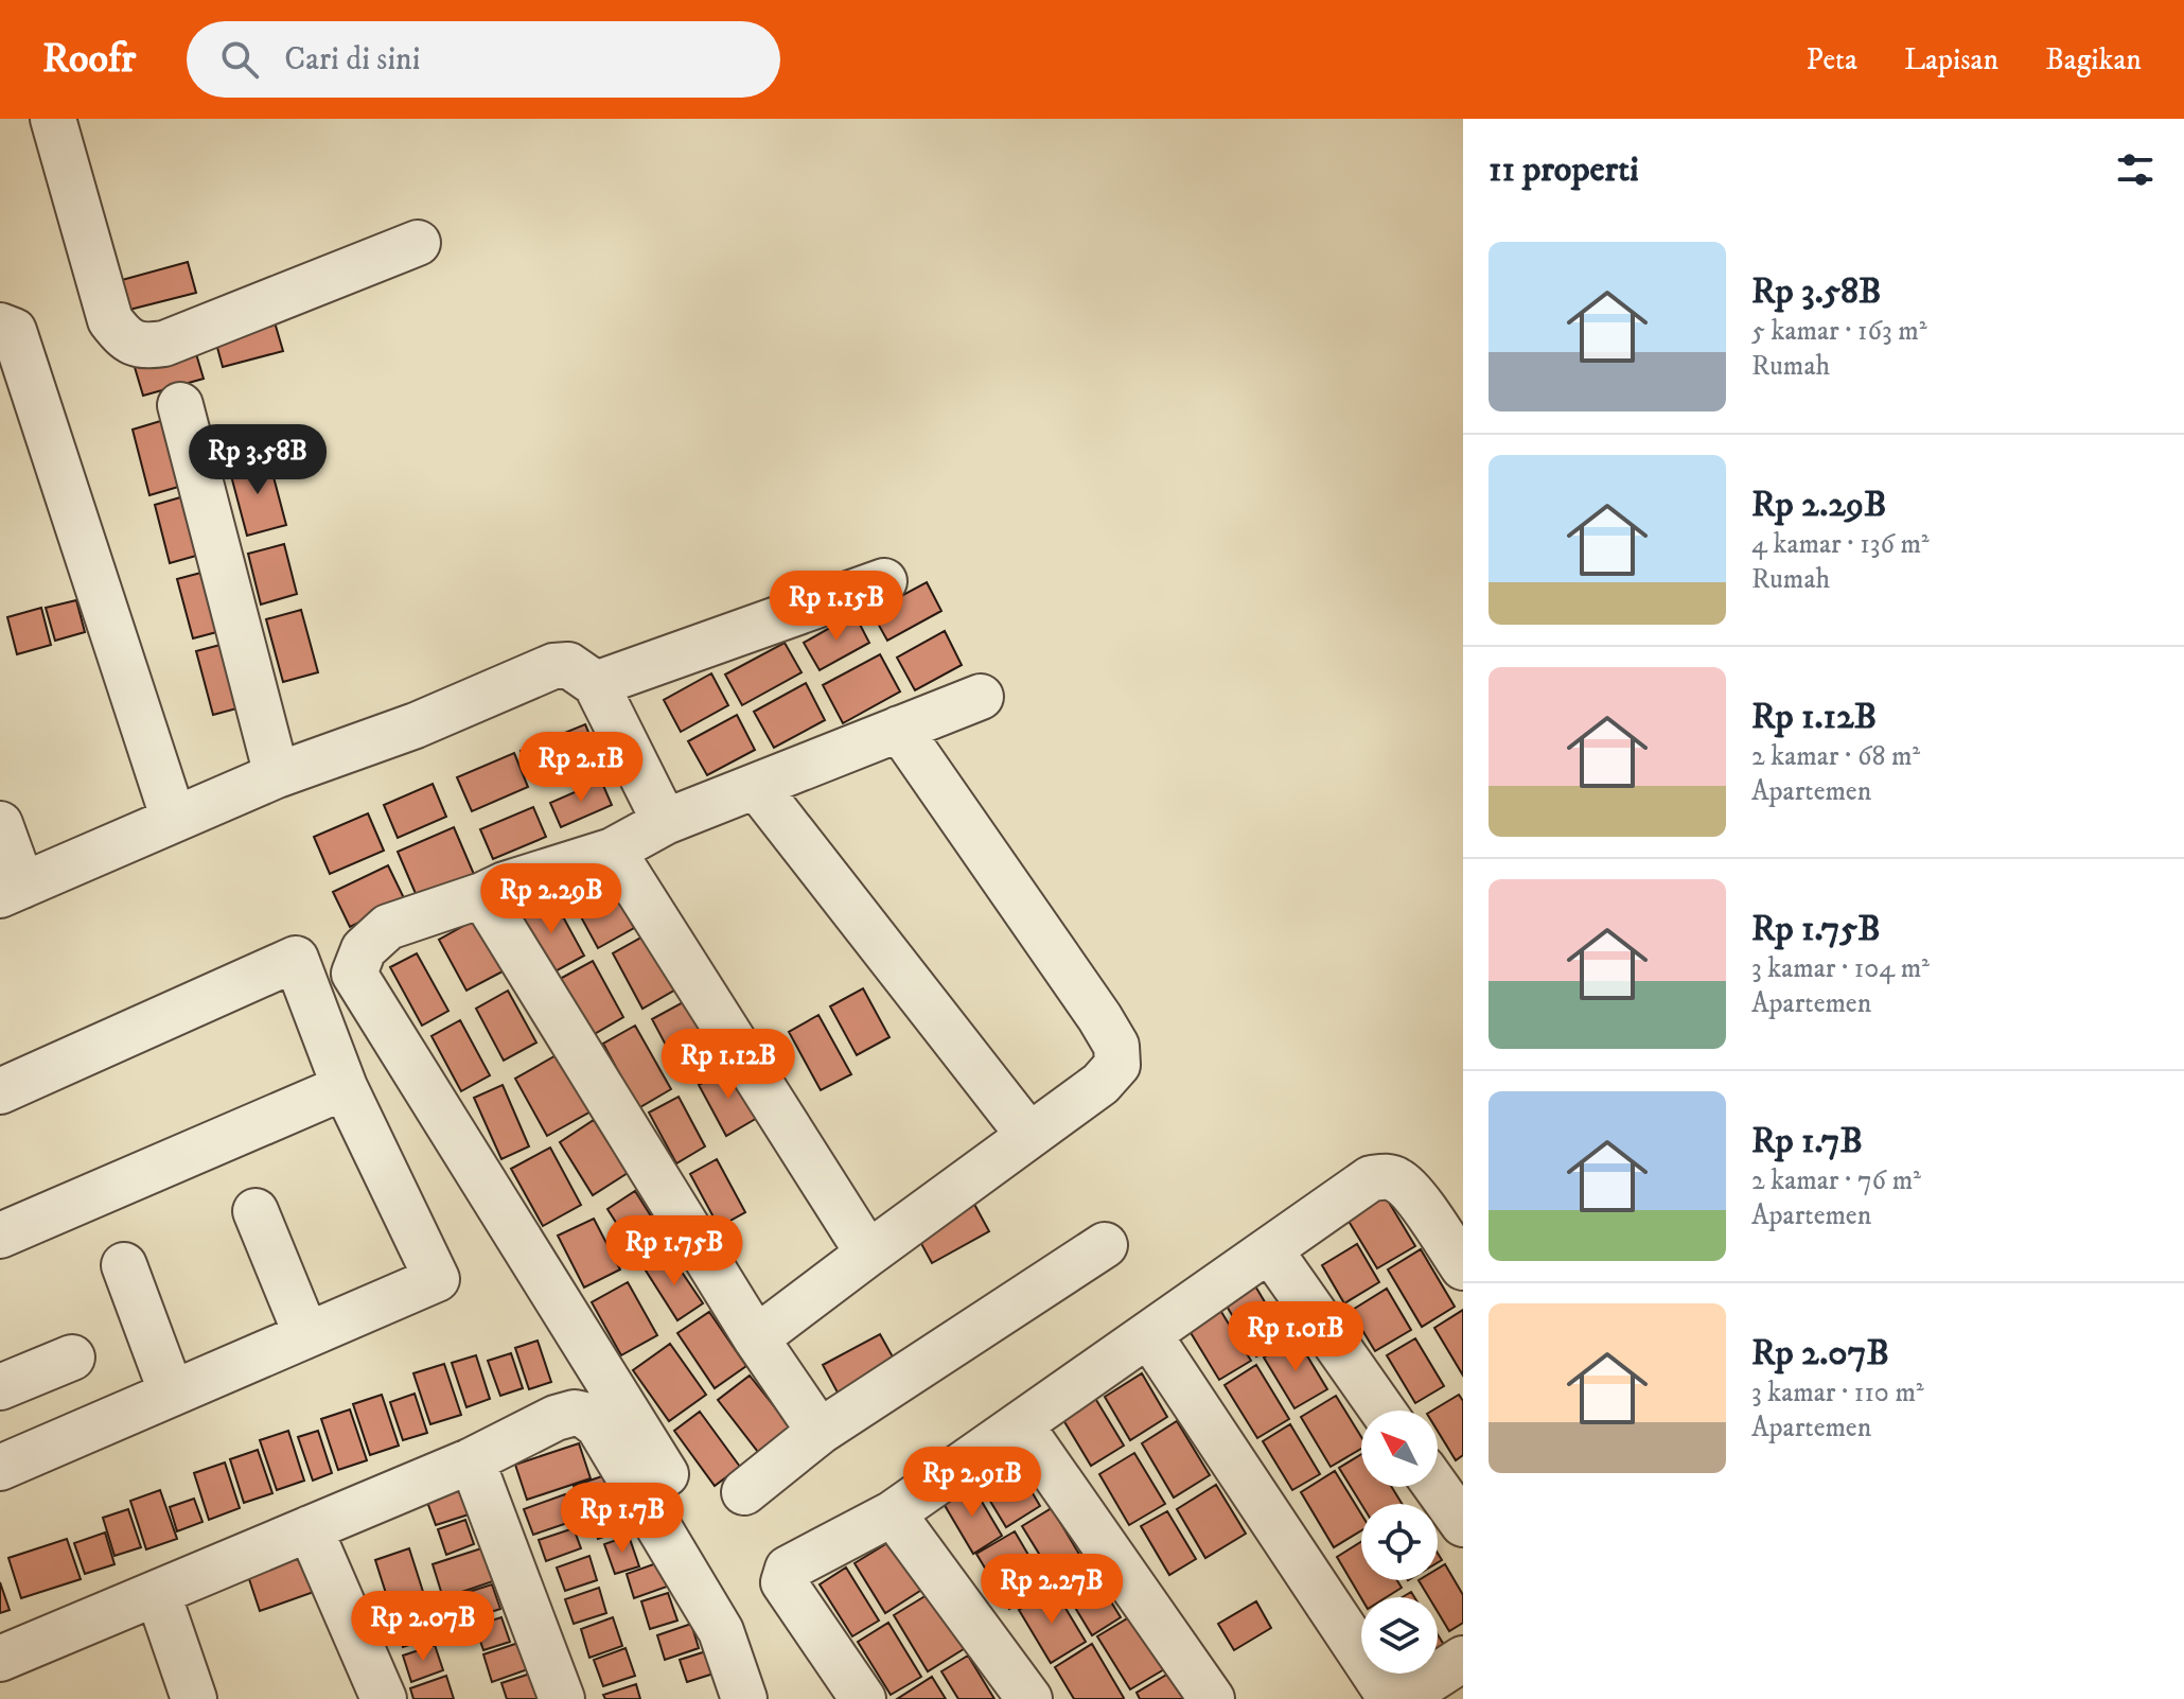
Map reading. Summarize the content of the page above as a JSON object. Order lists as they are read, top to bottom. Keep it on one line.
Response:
{"north":"top left","page":{"header":"Roofr","search":"Cari di sini","nav":["Peta","Lapisan","Bagikan"],"heading":"11 properti","list":[{"name":"Rp 3.58B","note":"5 kamar · 163 m² · Rumah"},{"name":"Rp 2.29B","note":"4 kamar · 136 m² · Rumah"},{"name":"Rp 1.12B","note":"2 kamar · 68 m² · Apartemen"},{"name":"Rp 1.75B","note":"3 kamar · 104 m² · Apartemen"},{"name":"Rp 1.7B","note":"2 kamar · 76 m² · Apartemen"},{"name":"Rp 2.07B","note":"3 kamar · 110 m² · Apartemen"}],"price":["Rp 3.58B","Rp 1.15B","Rp 2.1B","Rp 2.29B","Rp 1.12B","Rp 1.75B","Rp 1.01B","Rp 2.91B","Rp 1.7B","Rp 2.27B","Rp 2.07B"]}}
